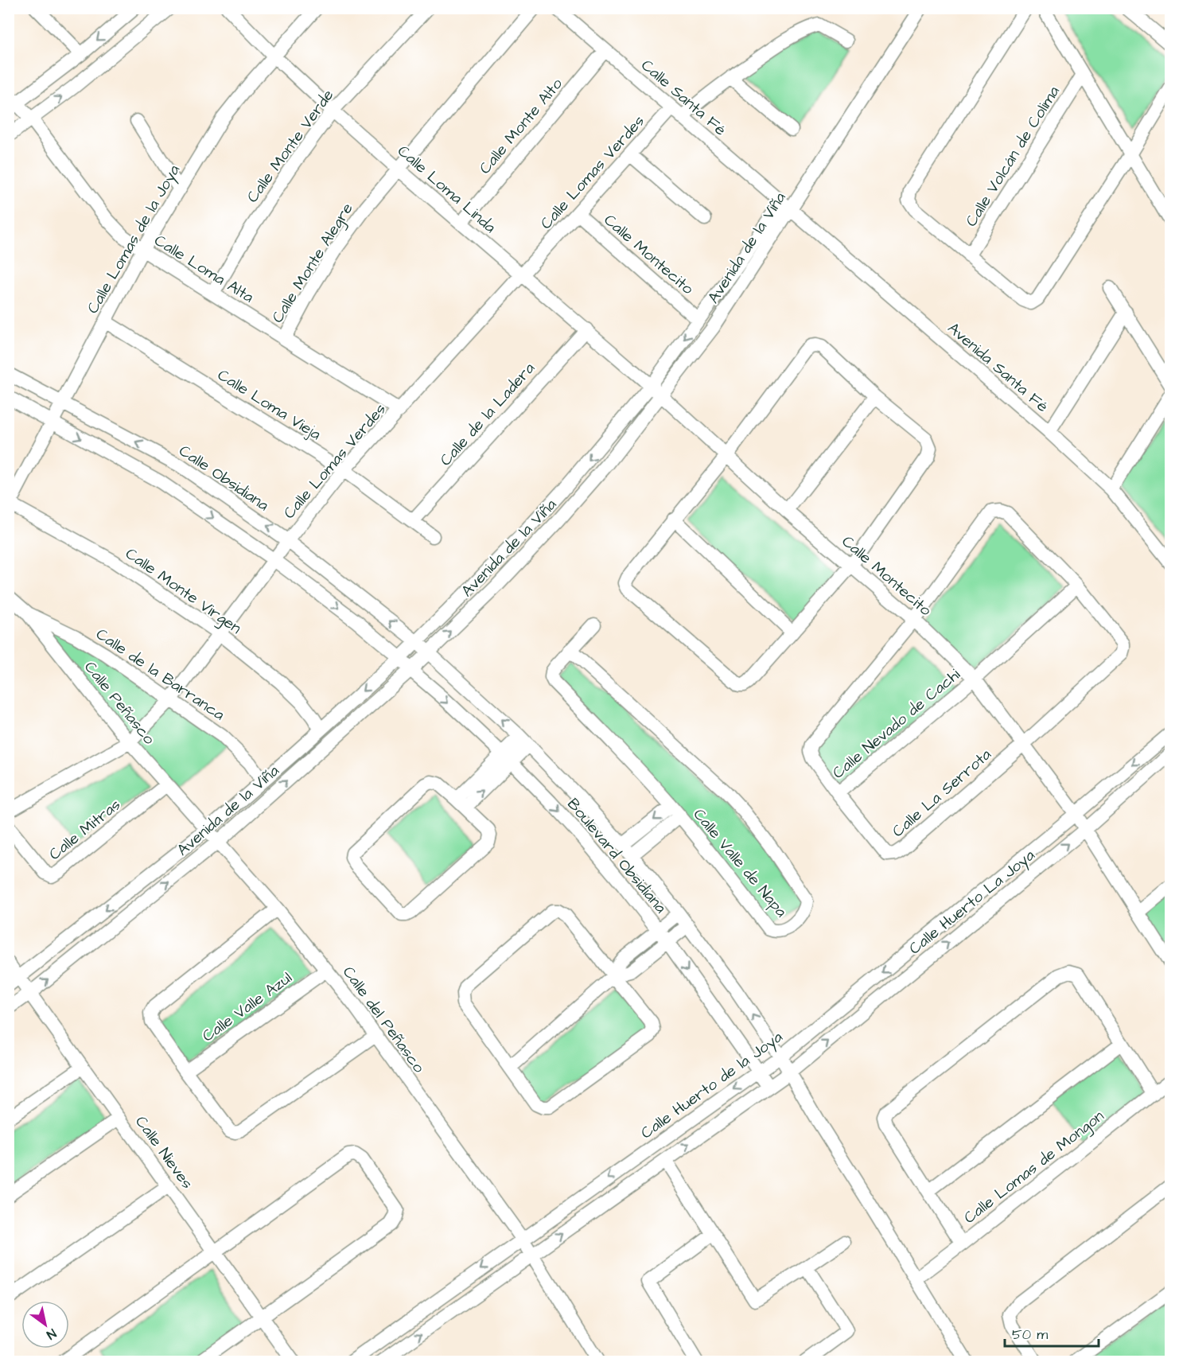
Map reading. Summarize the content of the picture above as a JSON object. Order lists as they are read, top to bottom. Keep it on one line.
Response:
{"streets":{"street":["Calle Santa Fé","Calle Monte Alto","Calle Monte Verde","Calle Volcán de Colima","Calle Lomas Verdes","Calle Loma Linda","Calle Lomas de la Joya","Avenida de la Viña","Calle Montecito","Calle Monte Alegre","Calle Loma Alta","Avenida Santa Fé","Calle Loma Vieja","Calle de la Ladera","Calle Obsidiana","Calle Monte Virgen","Calle de la Barranca","Calle Peñasco","Calle Nevado de Cachi","Calle La Serrota","Calle Mitras","Boulevard Obsidiana","Calle Valle de Napa","Calle Huerto La Joya","Calle Valle Azul","Calle del Peñasco","Calle Huerto de la Joya","Calle Nieves","Calle Lomas de Mongon"]},"crossings":[["Calle Santa Fé","Calle Monte Alto"],["Calle Santa Fé","Calle Lomas Verdes"],["Calle Santa Fé","Avenida de la Viña"],["Calle Santa Fé","Avenida Santa Fé"],["Calle Monte Alto","Calle Loma Linda"],["Calle Monte Verde","Calle Loma Linda"],["Calle Monte Verde","Calle Loma Alta"],["Calle Lomas Verdes","Calle Loma Linda"],["Calle Lomas Verdes","Calle Montecito"],["Calle Lomas Verdes","Calle Loma Alta"],["Calle Lomas Verdes","Calle Loma Vieja"],["Calle Lomas Verdes","Calle Obsidiana"],["Calle Lomas Verdes","Calle Monte Virgen"],["Calle Lomas Verdes","Calle de la Barranca"],["Calle Lomas Verdes","Calle Peñasco"],["Calle Loma Linda","Calle Lomas de la Joya"],["Calle Loma Linda","Avenida de la Viña"],["Calle Loma Linda","Calle Montecito"],["Calle Loma Linda","Calle Monte Alegre"],["Calle Loma Linda","Calle de la Ladera"],["Calle Lomas de la Joya","Calle Loma Alta"],["Calle Lomas de la Joya","Calle Loma Vieja"],["Calle Lomas de la Joya","Calle Obsidiana"],["Calle Lomas de la Joya","Calle Monte Virgen"],["Avenida de la Viña","Calle Montecito"],["Avenida de la Viña","Avenida Santa Fé"],["Avenida de la Viña","Calle Obsidiana"],["Avenida de la Viña","Calle Monte Virgen"],["Avenida de la Viña","Calle de la Barranca"],["Avenida de la Viña","Calle Peñasco"],["Avenida de la Viña","Boulevard Obsidiana"],["Avenida de la Viña","Calle del Peñasco"],["Avenida de la Viña","Calle Nieves"],["Calle Montecito","Calle Nevado de Cachi"],["Calle Montecito","Calle La Serrota"],["Calle Montecito","Calle Huerto La Joya"],["Calle Montecito","Calle Huerto de la Joya"],["Calle Monte Alegre","Calle Loma Alta"],["Calle Loma Vieja","Calle de la Ladera"],["Calle Obsidiana","Boulevard Obsidiana"],["Calle de la Barranca","Calle Peñasco"],["Calle Peñasco","Calle Mitras"],["Calle Peñasco","Calle del Peñasco"],["Calle Nevado de Cachi","Calle La Serrota"],["Boulevard Obsidiana","Calle Huerto La Joya"],["Boulevard Obsidiana","Calle Huerto de la Joya"],["Boulevard Obsidiana","Calle Lomas de Mongon"],["Calle Huerto La Joya","Calle del Peñasco"],["Calle Valle Azul","Calle del Peñasco"],["Calle del Peñasco","Calle Huerto de la Joya"]],"one_way":["Calle Huerto La Joya","Calle Huerto de la Joya"],"scale_bar":"50 m","north":"bottom right"}
